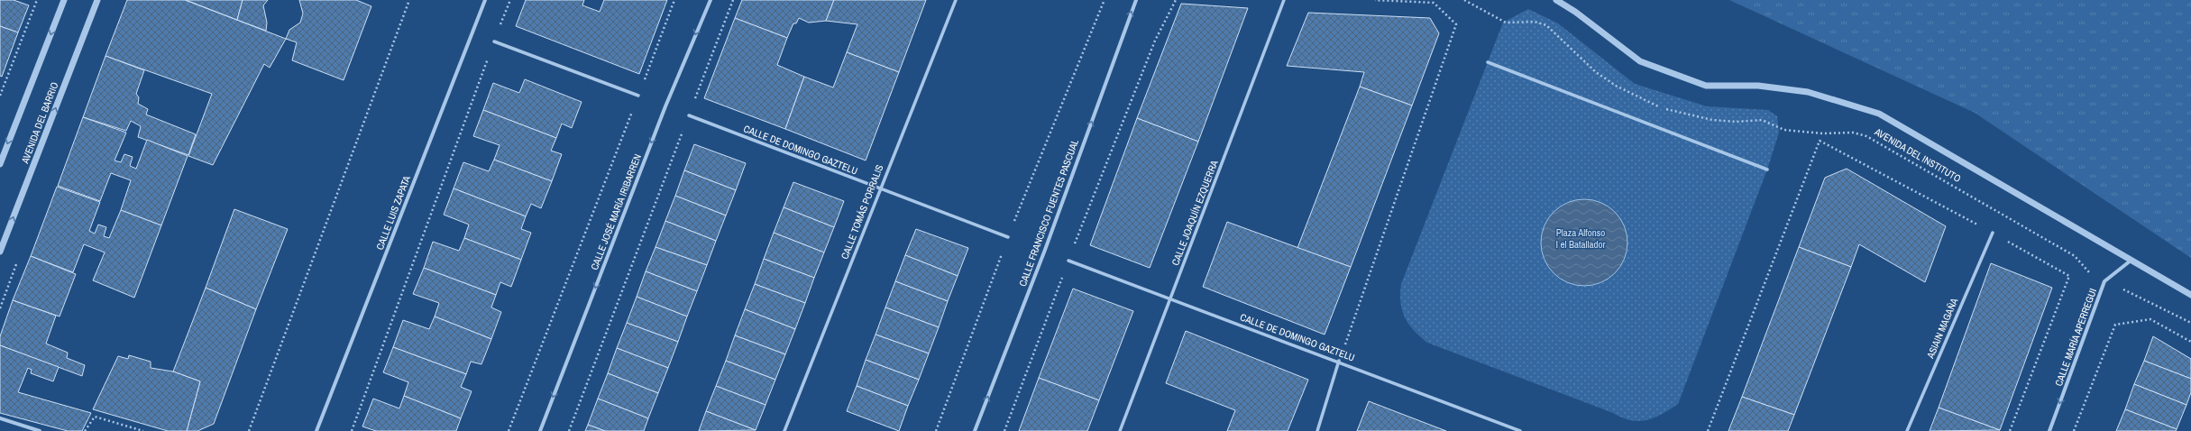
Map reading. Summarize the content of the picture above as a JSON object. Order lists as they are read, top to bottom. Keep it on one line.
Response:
{"streets":{"street":["AVENIDA DEL BARRIO","CALLE DE DOMINGO GAZTELU","AVENIDA DEL INSTITUTO","CALLE JOSÉ MARÍA IRIBARREN","CALLE TOMÁS PORRALIS","CALLE LUIS ZAPATA","CALLE FRANCISCO FUENTES PASCUAL","CALLE JOAQUÍN EZQUERRA","ASIAIN MAGAÑA","CALLE MARÍA APERREGUI"]},"crossings":[["CALLE DE DOMINGO GAZTELU","CALLE TOMÁS PORRALIS"],["CALLE DE DOMINGO GAZTELU","CALLE JOAQUÍN EZQUERRA"],["AVENIDA DEL INSTITUTO","CALLE MARÍA APERREGUI"]],"one_way":["CALLE JOSÉ MARÍA IRIBARREN","CALLE FRANCISCO FUENTES PASCUAL","CALLE MARÍA APERREGUI"],"parks":["Plaza Alfonso I el Batallador"]}
